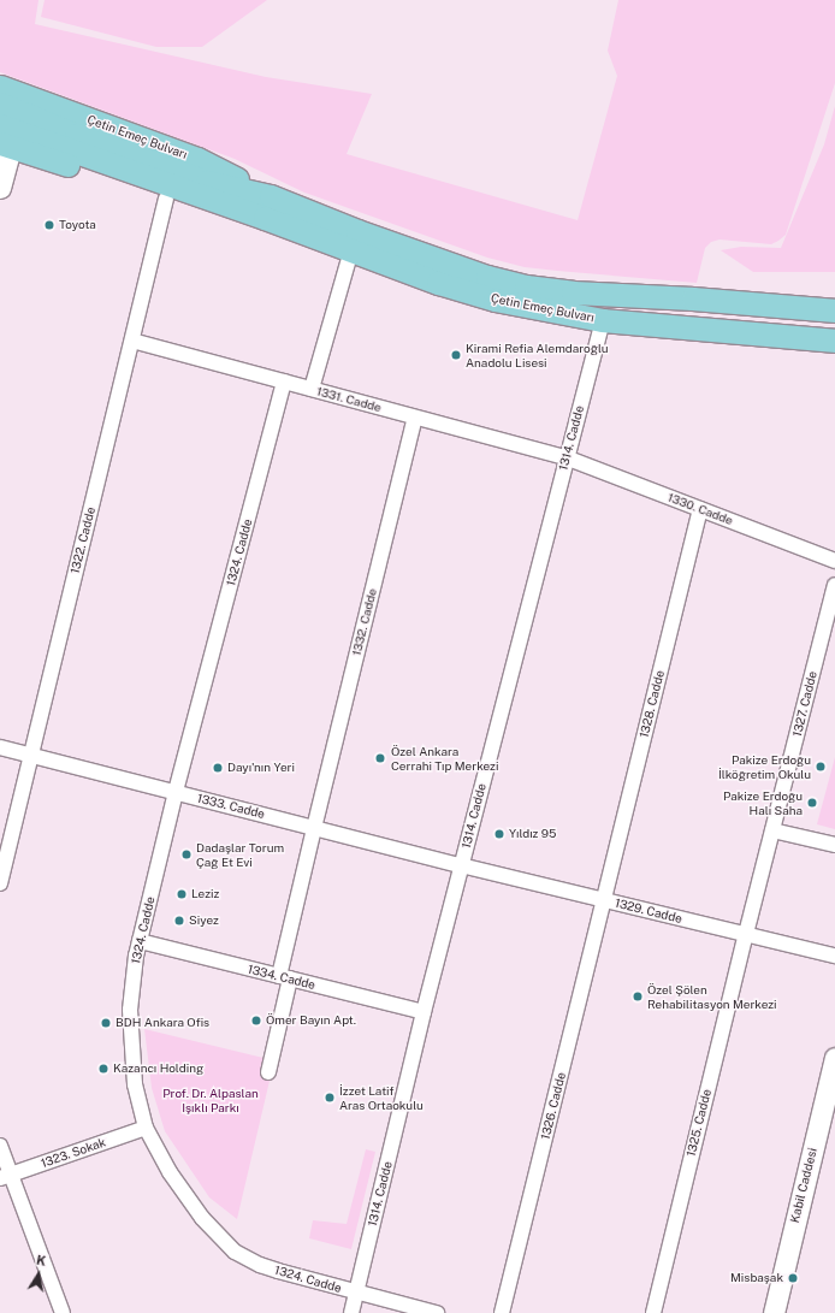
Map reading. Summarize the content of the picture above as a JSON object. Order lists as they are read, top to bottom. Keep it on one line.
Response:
{"streets":{"main road":["Çetin Emeç Bulvarı","Kabil Caddesi"],"street":["1331. Cadde","1314. Cadde","1330. Cadde","1322. Cadde","1324. Cadde","1332. Cadde","1328. Cadde","1327. Cadde","1333. Cadde","1329. Cadde","1334. Cadde","1326. Cadde","1325. Cadde","1323. Sokak"]},"crossings":[["Çetin Emeç Bulvarı","1314. Cadde"],["Çetin Emeç Bulvarı","1322. Cadde"],["1331. Cadde","1314. Cadde"],["1331. Cadde","1330. Cadde"],["1331. Cadde","1322. Cadde"],["1331. Cadde","1324. Cadde"],["1331. Cadde","1332. Cadde"],["1314. Cadde","1330. Cadde"],["1314. Cadde","1324. Cadde"],["1314. Cadde","1333. Cadde"],["1314. Cadde","1329. Cadde"],["1314. Cadde","1334. Cadde"],["1330. Cadde","1328. Cadde"],["1322. Cadde","1333. Cadde"],["1324. Cadde","1333. Cadde"],["1324. Cadde","1334. Cadde"],["1324. Cadde","1323. Sokak"],["1332. Cadde","1333. Cadde"],["1332. Cadde","1334. Cadde"],["1328. Cadde","1329. Cadde"],["1328. Cadde","1326. Cadde"],["1327. Cadde","1329. Cadde"],["1327. Cadde","1325. Cadde"],["1333. Cadde","1329. Cadde"],["1329. Cadde","1326. Cadde"],["1329. Cadde","1325. Cadde"]],"parks":["Prof. Dr. Alpaslan Işıklı Parkı"],"places":["Toyota","Kirami Refia Alemdaroğlu Anadolu Lisesi","Özel Ankara Cerrahi Tıp Merkezi","Pakize Erdoğu İlköğretim Okulu","Dayı'nın Yeri","Pakize Erdoğu Halı Saha","Yıldız 95","Dadaşlar Torum Çağ Et Evi","Leziz","Siyez","Özel Şölen Rehabilitasyon Merkezi","Ömer Bayın Apt.","BDH Ankara Ofis","Kazancı Holding","İzzet Latif Aras Ortaokulu","Misbaşak"],"north":"top"}
